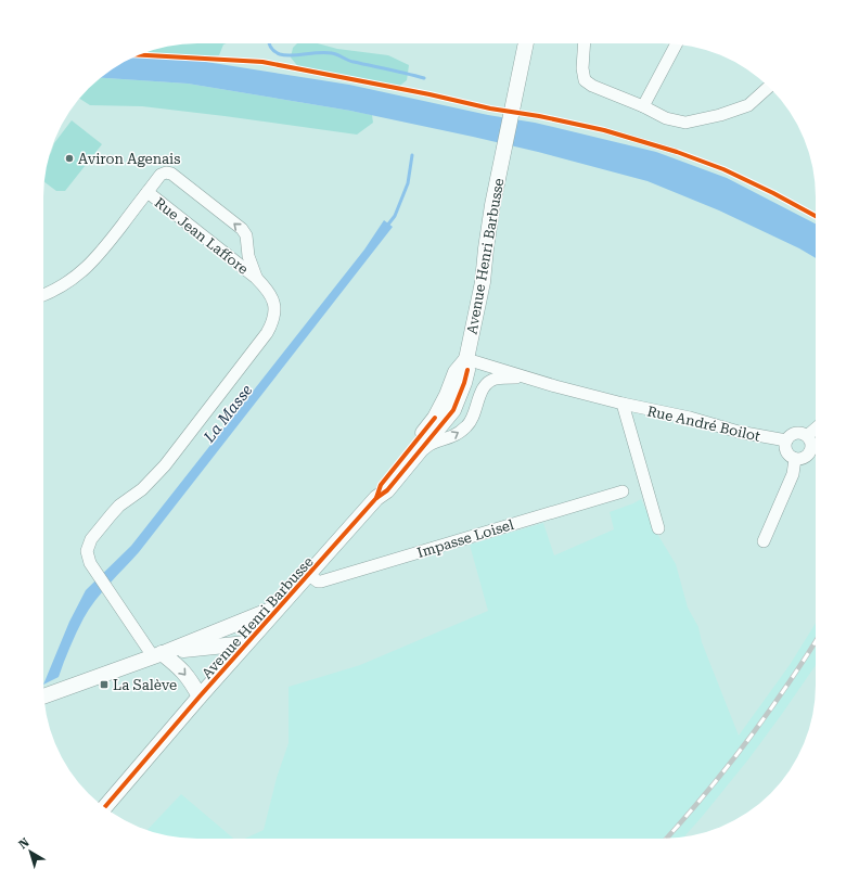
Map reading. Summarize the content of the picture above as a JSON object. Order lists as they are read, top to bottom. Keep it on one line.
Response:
{"streets":{"main road":["Avenue Henri Barbusse"],"street":["Rue Jean Laffore","Rue André Boilot","Impasse Loisel"]},"crossings":[["Avenue Henri Barbusse","Rue André Boilot"],["Avenue Henri Barbusse","Impasse Loisel"]],"water":["La Masse"],"places":{"other":["Aviron Agenais"],"transit":["La Salève"]},"north":"top left"}
